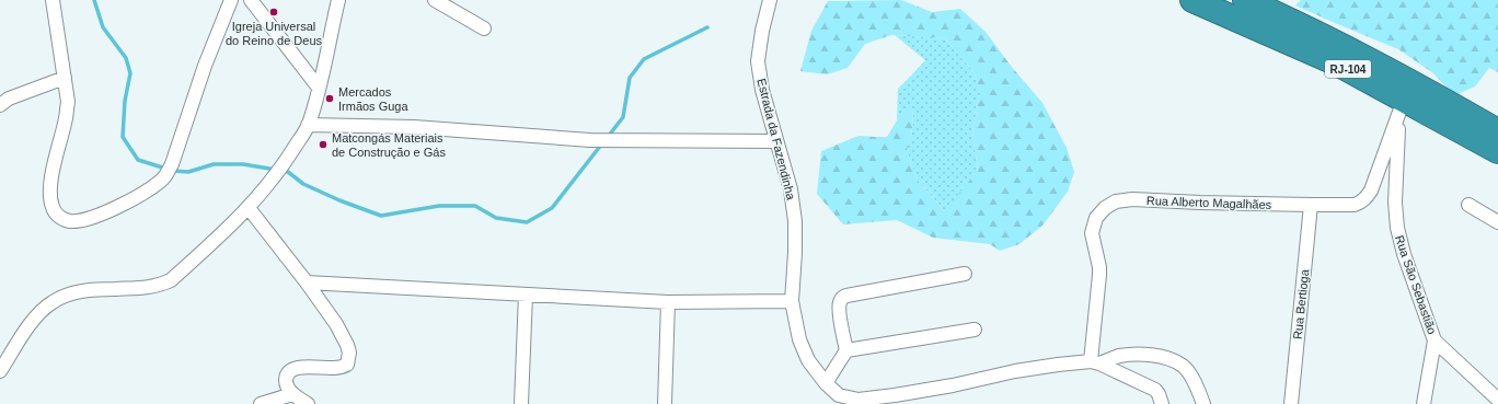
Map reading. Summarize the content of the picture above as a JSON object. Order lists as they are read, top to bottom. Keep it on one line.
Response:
{"streets":{"highway":["RJ-104"],"street":["Estrada da Fazendinha","Rua Alberto Magalhães","Rua São Sebastião","Rua Bertioga"]},"crossings":[["RJ-104","Rua Alberto Magalhães"],["RJ-104","Rua São Sebastião"],["Estrada da Fazendinha","Rua Alberto Magalhães"],["Rua Alberto Magalhães","Rua São Sebastião"],["Rua Alberto Magalhães","Rua Bertioga"]],"places":["Igreja Universal do Reino de Deus","Mercados Irmãos Guga","Matcongás Materiais de Construção e Gás"]}
